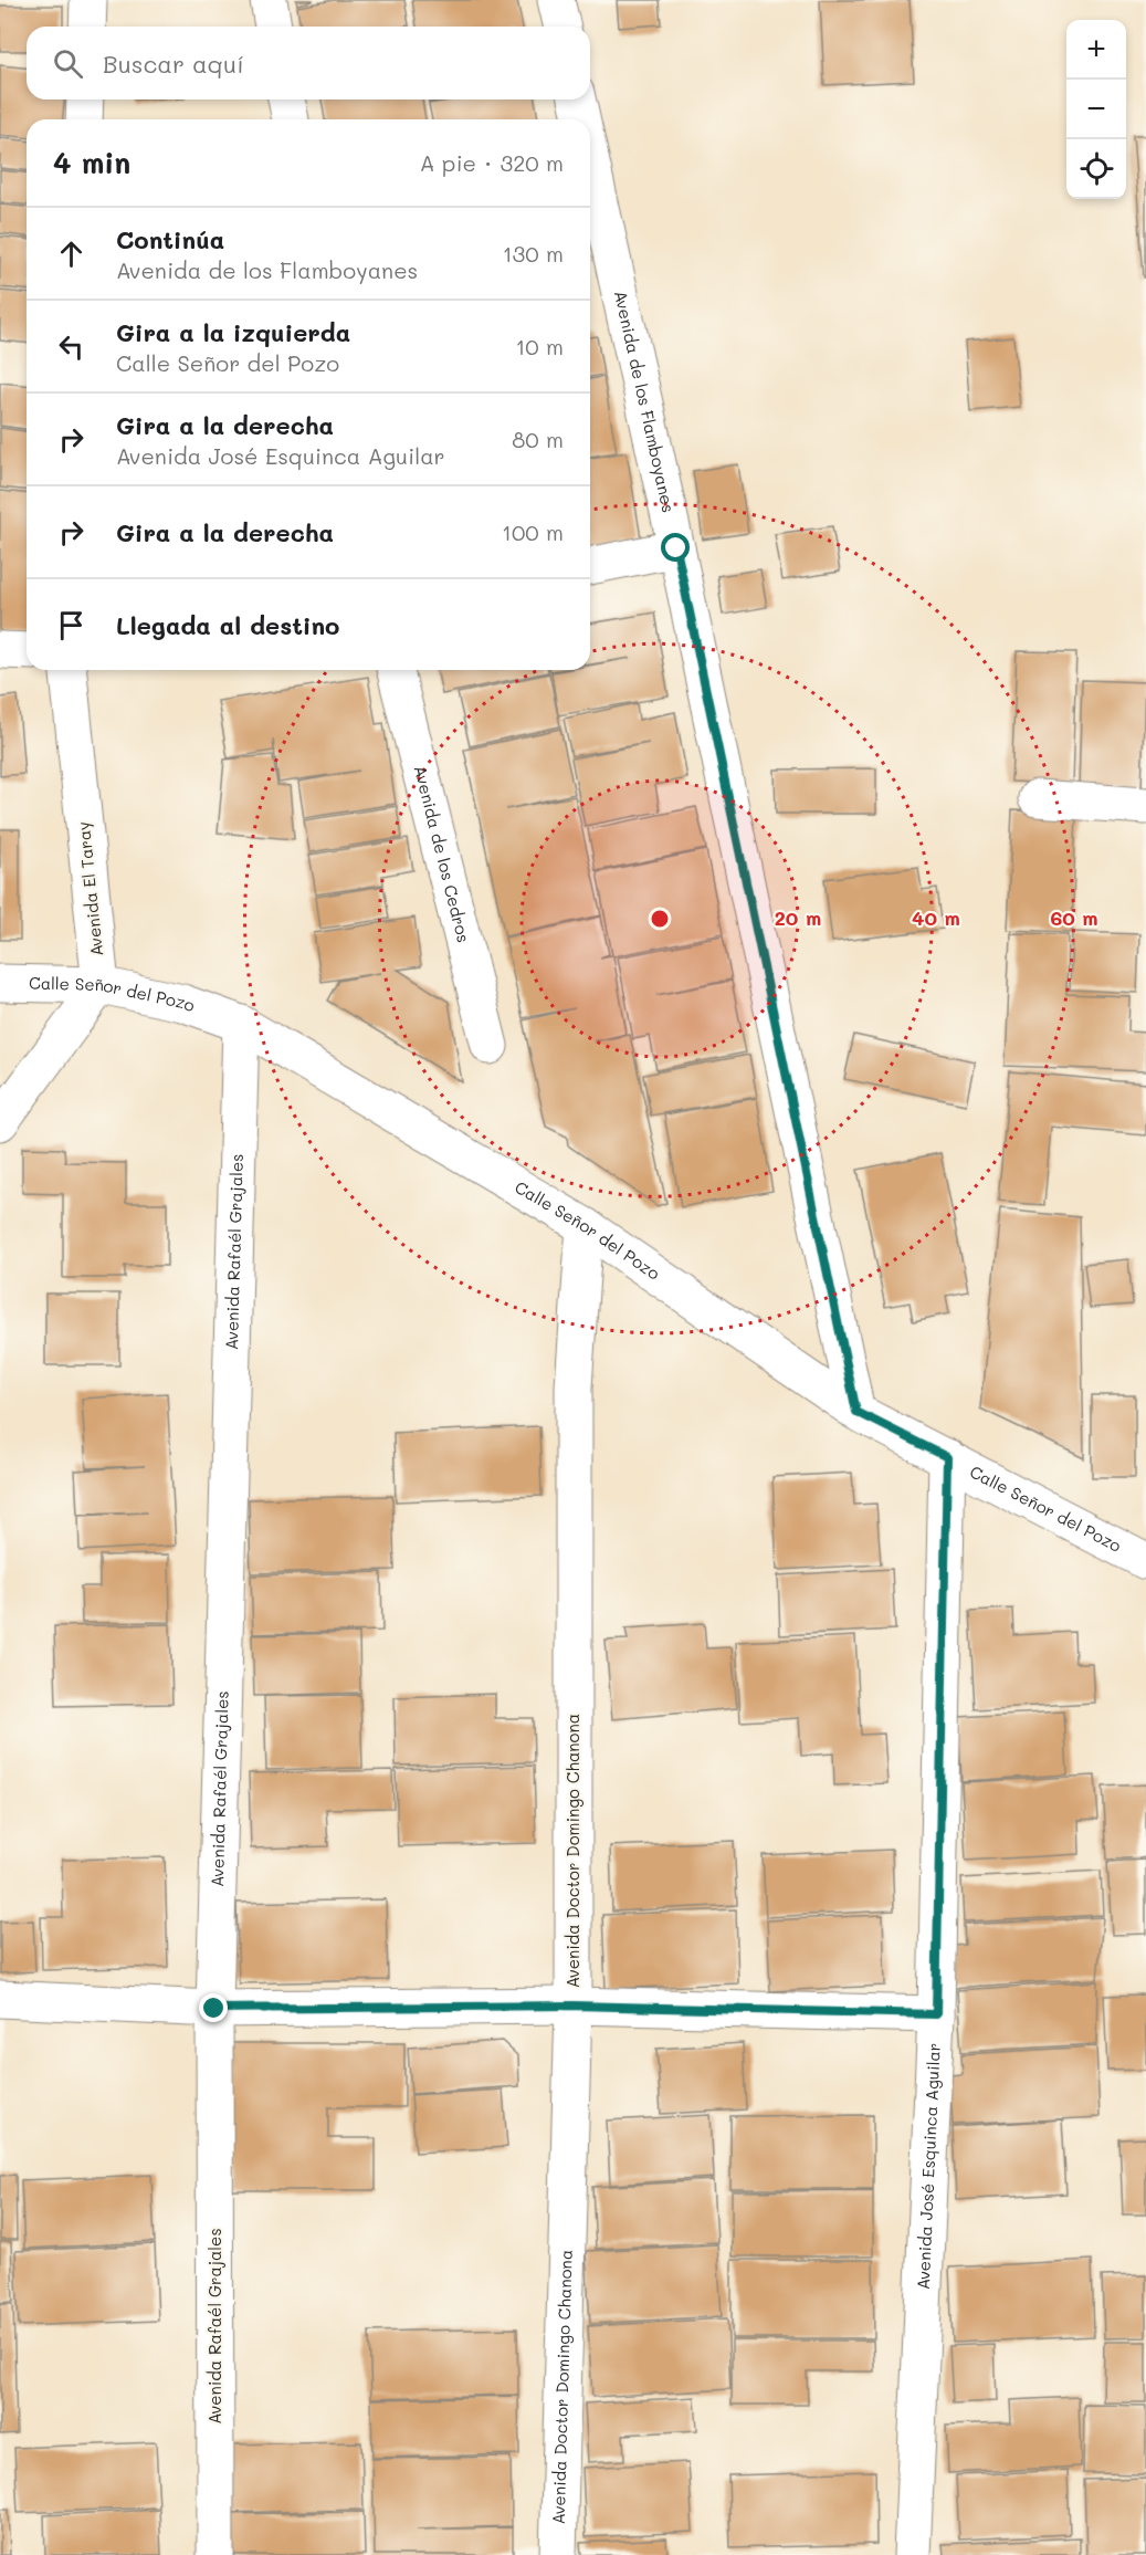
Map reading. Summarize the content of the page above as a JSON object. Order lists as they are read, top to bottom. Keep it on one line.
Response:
{"streets":{"street":["Avenida de los Flamboyanes","Avenida de los Cedros","Avenida El Taray","Calle Señor del Pozo","Avenida Rafaél Grajales","Avenida Doctor Domingo Chanona","Avenida José Esquinca Aguilar"]},"crossings":[["Avenida de los Flamboyanes","Calle Señor del Pozo"],["Avenida El Taray","Calle Señor del Pozo"],["Calle Señor del Pozo","Avenida Rafaél Grajales"],["Calle Señor del Pozo","Avenida Doctor Domingo Chanona"],["Calle Señor del Pozo","Avenida José Esquinca Aguilar"]],"page":{"map_buttons":["+","−"],"search":"Buscar aquí","heading":["4 min","A pie · 320 m"],"list":[["Continúa","Avenida de los Flamboyanes","130 m"],["Gira a la izquierda","Calle Señor del Pozo","10 m"],["Gira a la derecha","Avenida José Esquinca Aguilar","80 m"],["Gira a la derecha","100 m"],"Llegada al destino"]},"rings":["20 m","40 m","60 m"]}
